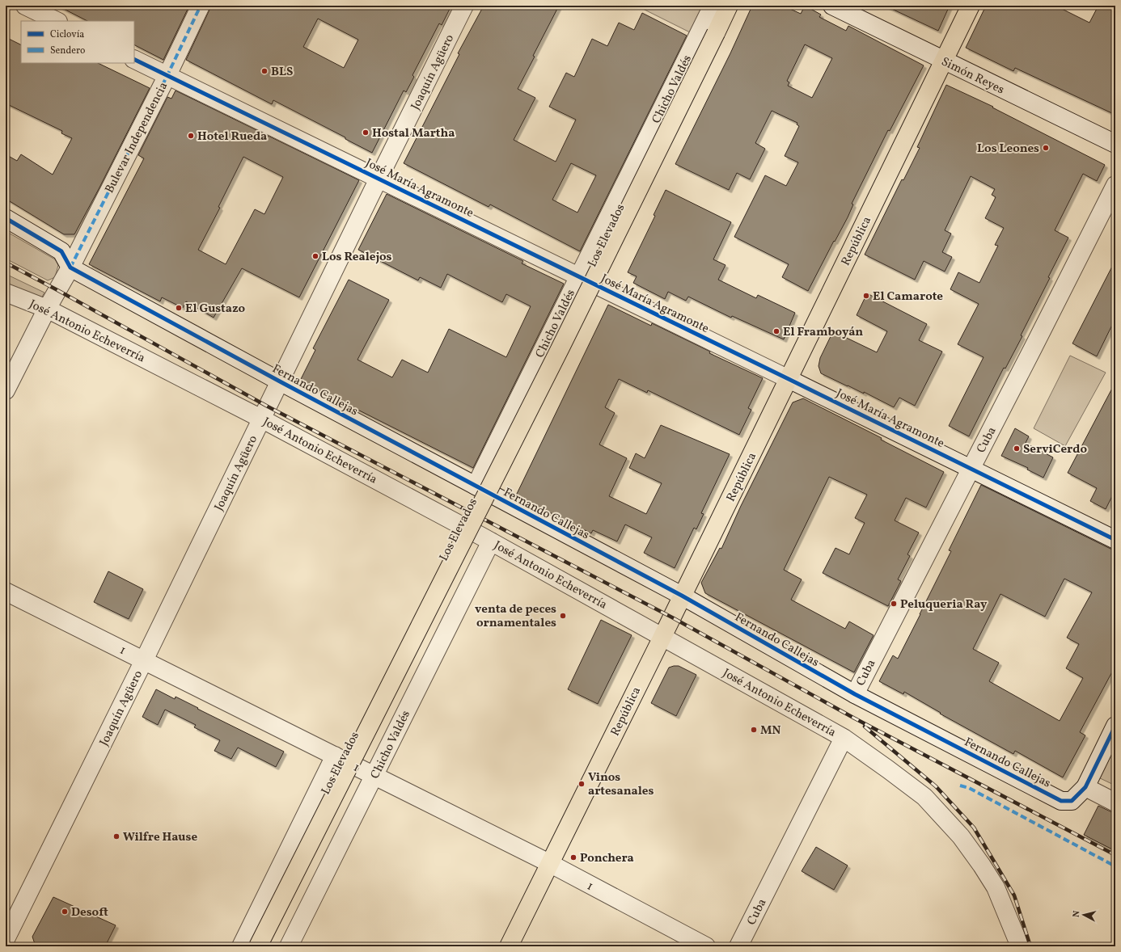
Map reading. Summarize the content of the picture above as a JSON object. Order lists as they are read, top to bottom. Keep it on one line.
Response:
{"streets":{"main road":["Los Elevados","República"],"street":["Joaquín Agüero","Simón Reyes","Chicho Valdés","Bulevar Independencia","José María Agramonte","José Antonio Echeverría","Fernando Callejas","Cuba","1"]},"crossings":[["Joaquín Agüero","José María Agramonte"],["Joaquín Agüero","José Antonio Echeverría"],["Joaquín Agüero","Fernando Callejas"],["Joaquín Agüero","1"],["Simón Reyes","República"],["Chicho Valdés","José María Agramonte"],["Chicho Valdés","José Antonio Echeverría"],["Chicho Valdés","Fernando Callejas"],["Chicho Valdés","1"],["Bulevar Independencia","José María Agramonte"],["Bulevar Independencia","José Antonio Echeverría"],["Bulevar Independencia","Fernando Callejas"],["José María Agramonte","República"],["José María Agramonte","Cuba"],["República","José Antonio Echeverría"],["República","Fernando Callejas"],["República","1"],["José Antonio Echeverría","Cuba"],["Fernando Callejas","Cuba"]],"places":["BLS","Hostal Martha","Hotel Rueda","Los Leones","Los Realejos","El Camarote","El Gustazo","El Framboyán","ServiCerdo","Peluqueria Ray","venta de peces ornamentales","MN","Vinos artesanales","Wilfre Hause","Ponchera","Desoft"],"legend":["Ciclovía","Sendero"],"north":"left"}
